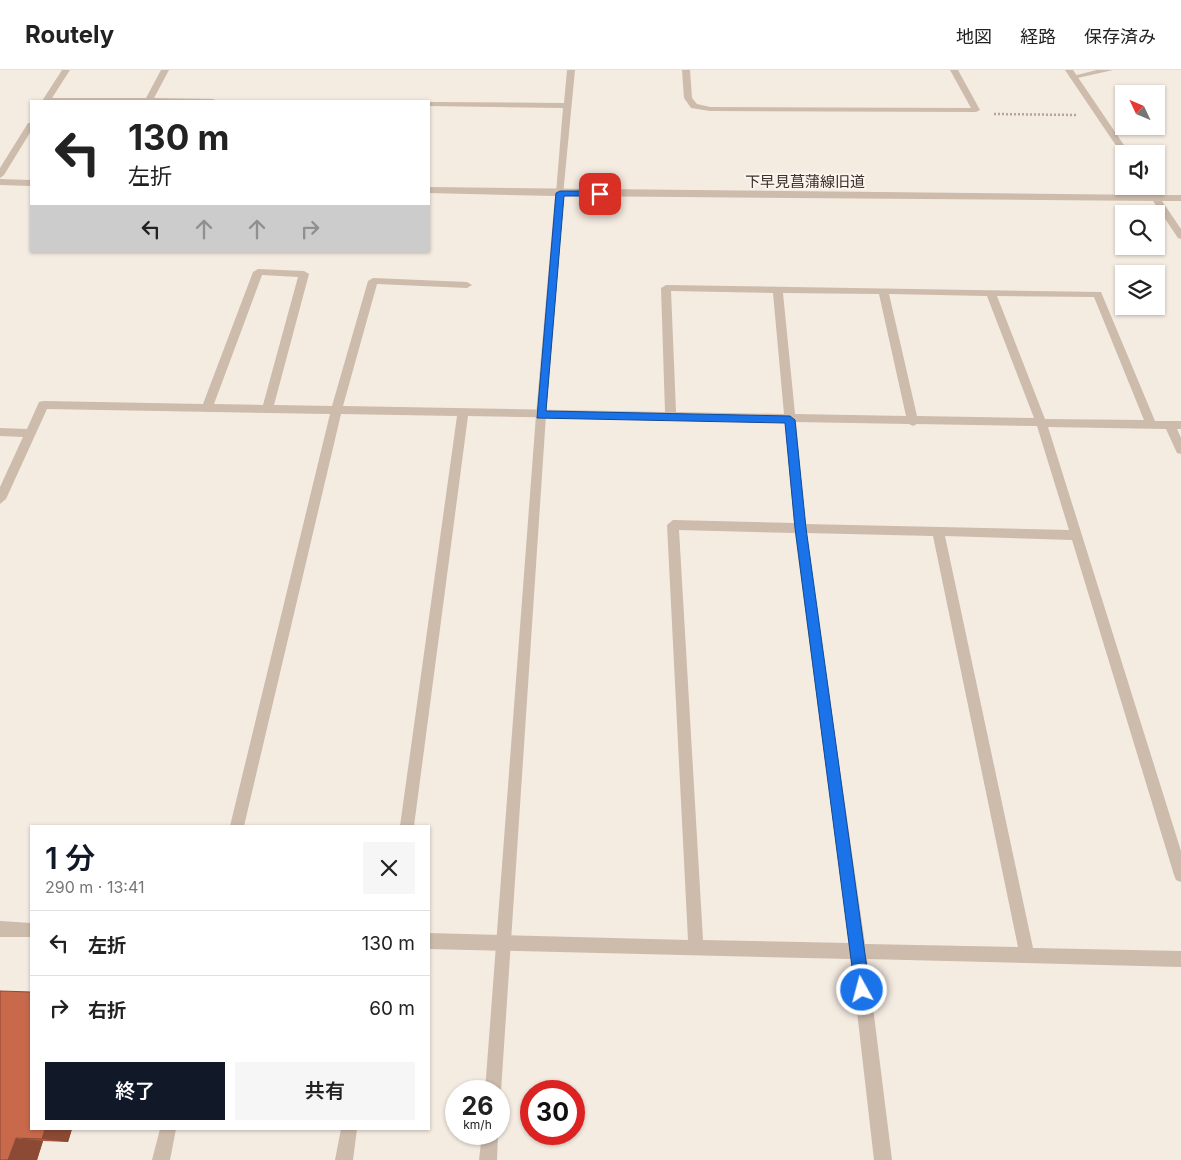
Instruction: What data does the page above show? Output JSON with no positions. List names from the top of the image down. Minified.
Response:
{"streets":{"street":["下早見菖蒲線旧道"]},"north":"top left","page":{"header":"Routely","nav":["地図","経路","保存済み"],"turn":["130 m","左折"],"heading":["1 分","290 m · 13:41"],"list":[{"name":"左折","value":"130 m"},{"name":"右折","value":"60 m"}],"buttons":["終了","共有"],"speed":"26 km/h","limit":"30"}}
